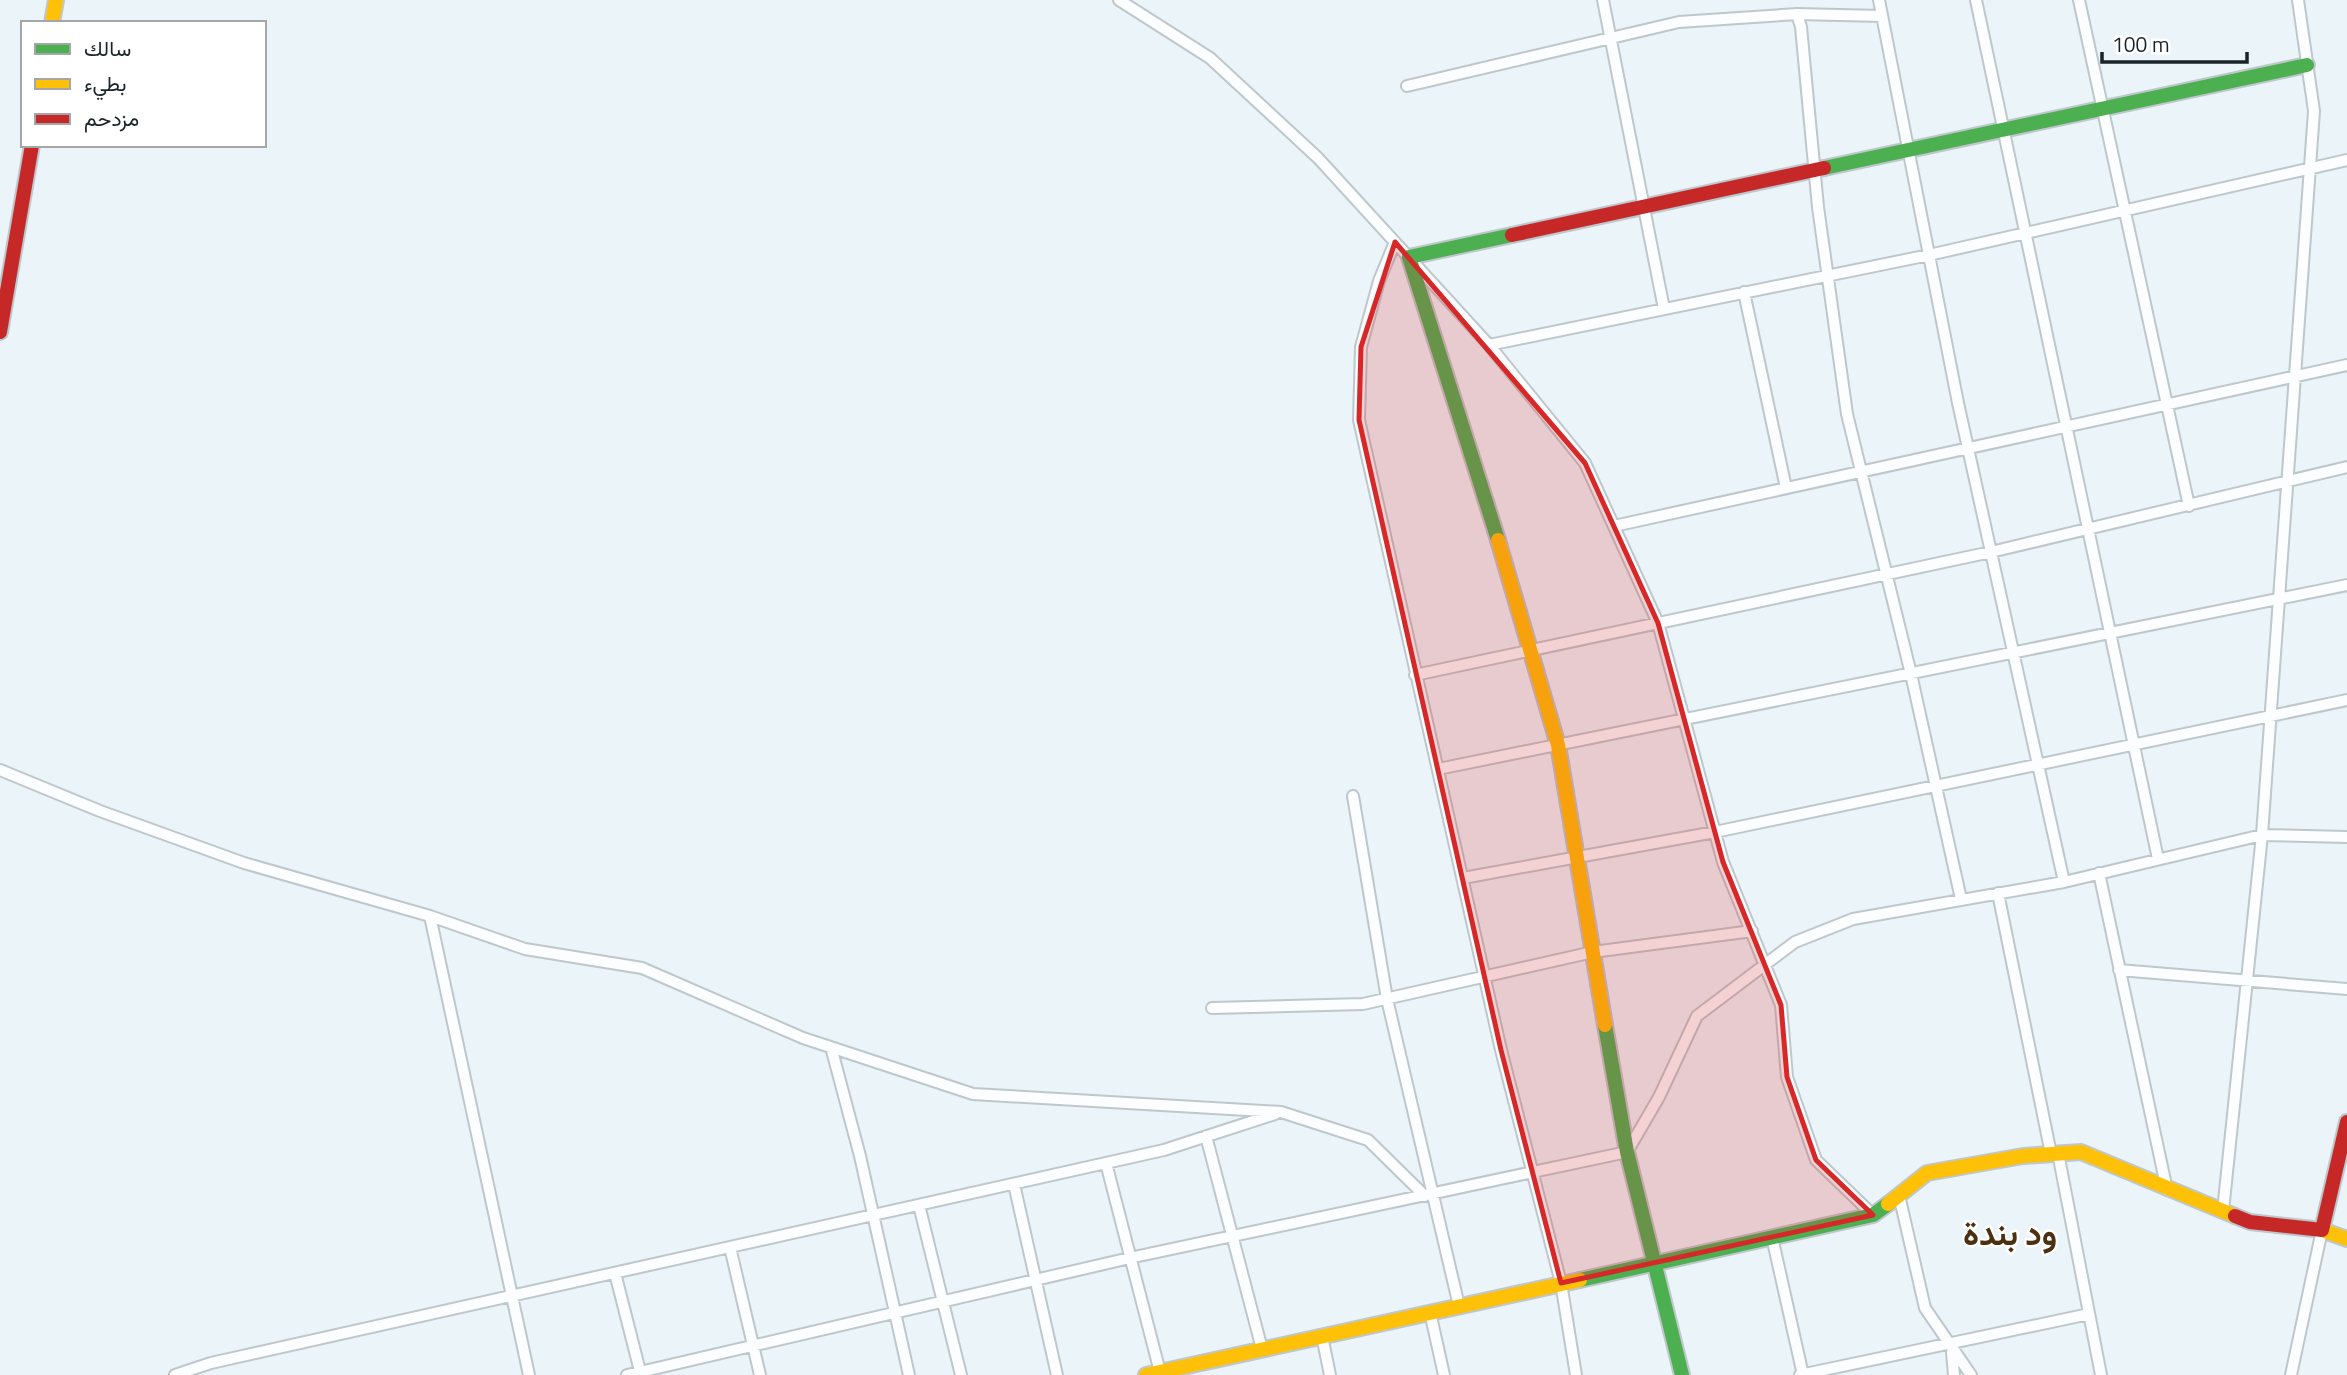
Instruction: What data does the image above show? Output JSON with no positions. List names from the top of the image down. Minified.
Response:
{"districts":["ود بندة"],"legend":["سالك","بطيء","مزدحم"],"scale_bar":"100 m"}
